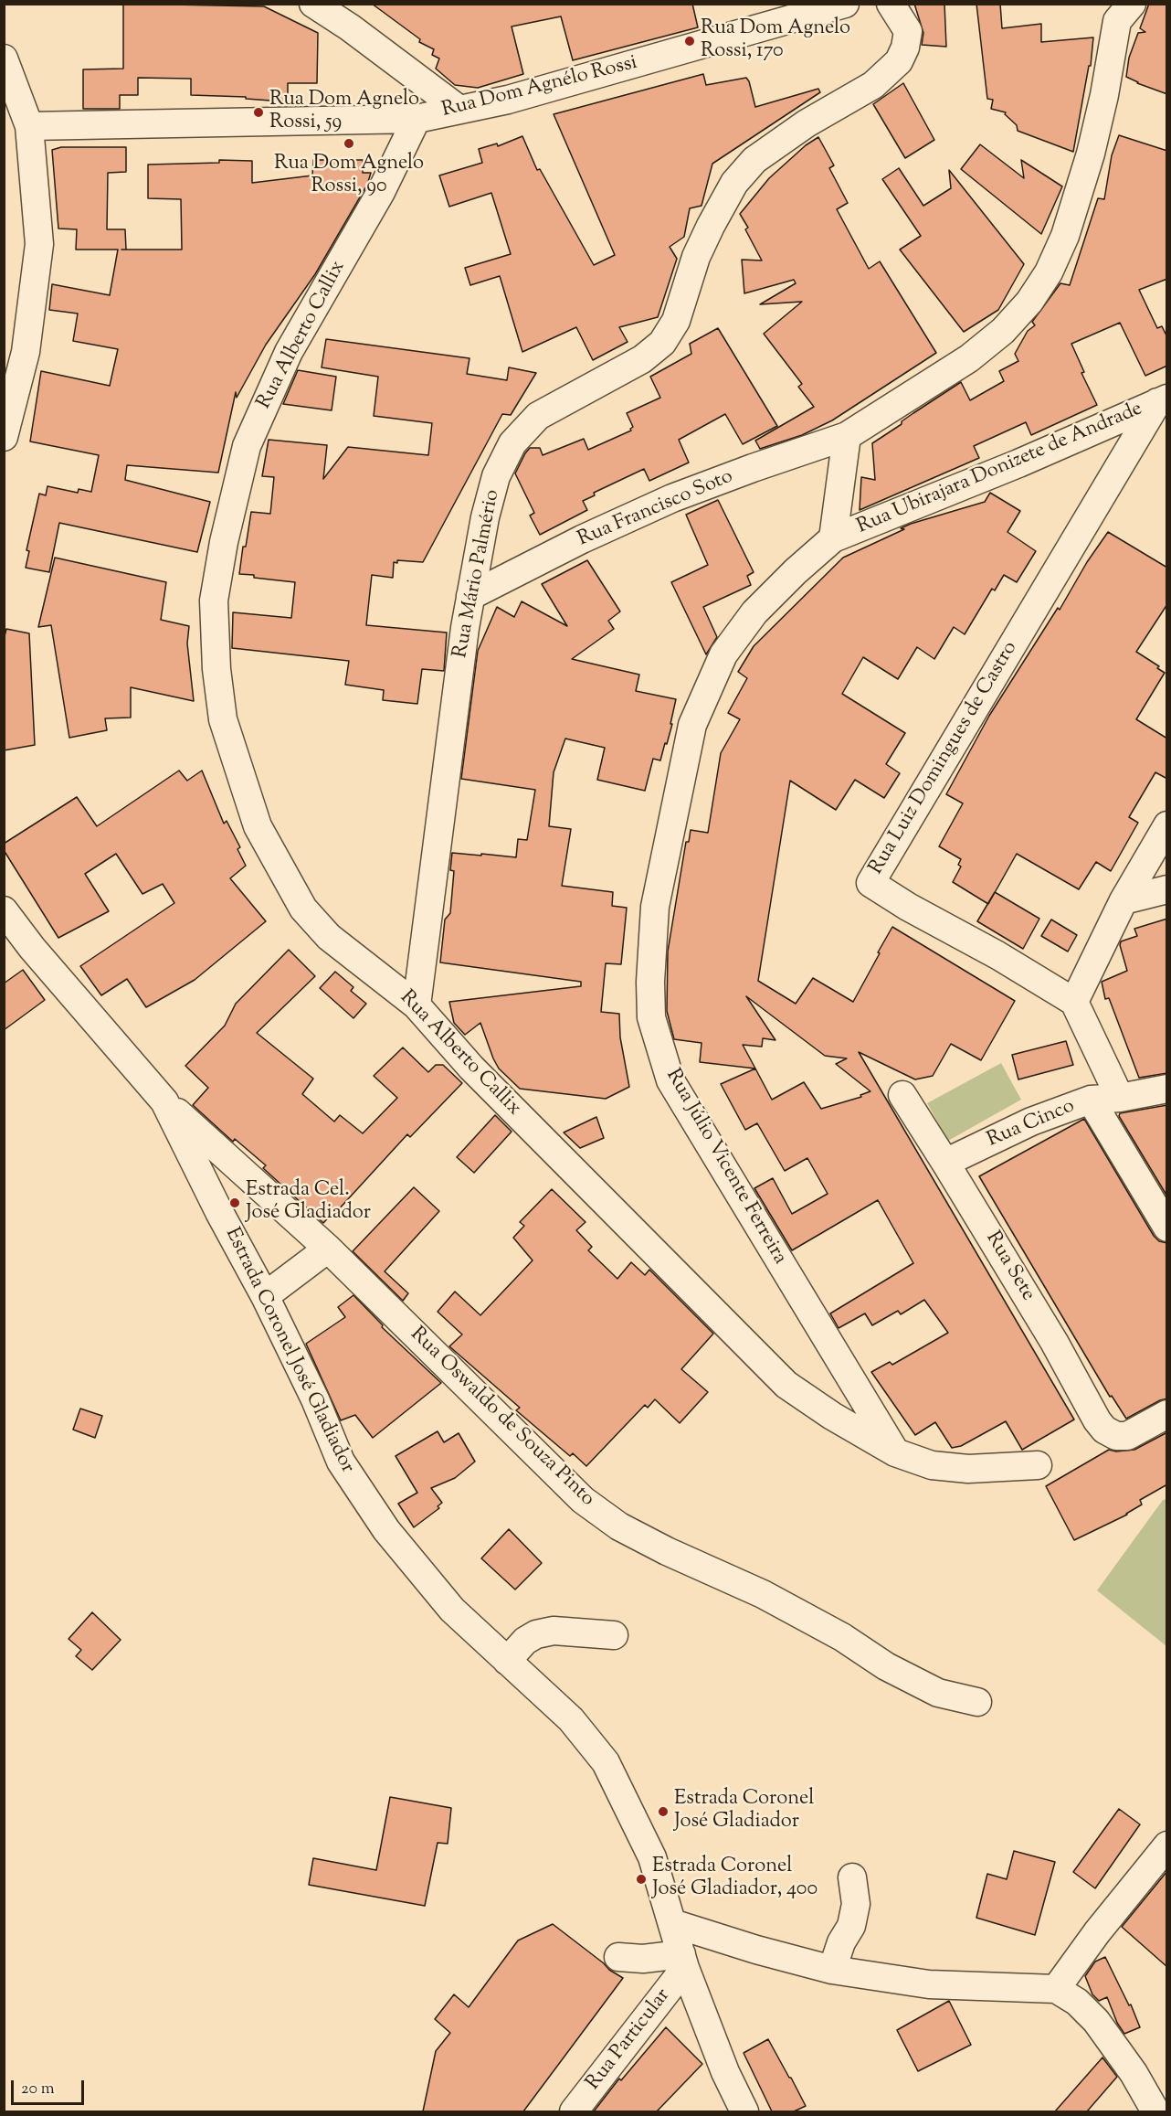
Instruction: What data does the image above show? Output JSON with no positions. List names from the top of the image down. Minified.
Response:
{"streets":{"street":["Rua Dom Agnélo Rossi","Rua Alberto Callix","Rua Ubirajara Donizete de Andrade","Rua Francisco Soto","Rua Mário Palmério","Rua Luiz Domingues de Castro","Rua Cinco","Rua Júlio Vicente Ferreira","Rua Sete","Estrada Coronel José Gladiador","Rua Oswaldo de Souza Pinto","Rua Particular"]},"crossings":[["Rua Dom Agnélo Rossi","Rua Alberto Callix"],["Rua Alberto Callix","Rua Mário Palmério"],["Rua Alberto Callix","Rua Júlio Vicente Ferreira"],["Rua Ubirajara Donizete de Andrade","Rua Luiz Domingues de Castro"],["Rua Ubirajara Donizete de Andrade","Rua Júlio Vicente Ferreira"],["Rua Francisco Soto","Rua Mário Palmério"],["Rua Cinco","Rua Sete"],["Estrada Coronel José Gladiador","Rua Oswaldo de Souza Pinto"],["Estrada Coronel José Gladiador","Rua Particular"]],"places":["Rua Dom Agnelo Rossi, 170","Rua Dom Agnelo Rossi, 59","Rua Dom Agnelo Rossi, 90","Estrada Cel. José Gladiador","Estrada Coronel José Gladiador","Estrada Coronel José Gladiador, 400"],"scale_bar":"20 m"}
